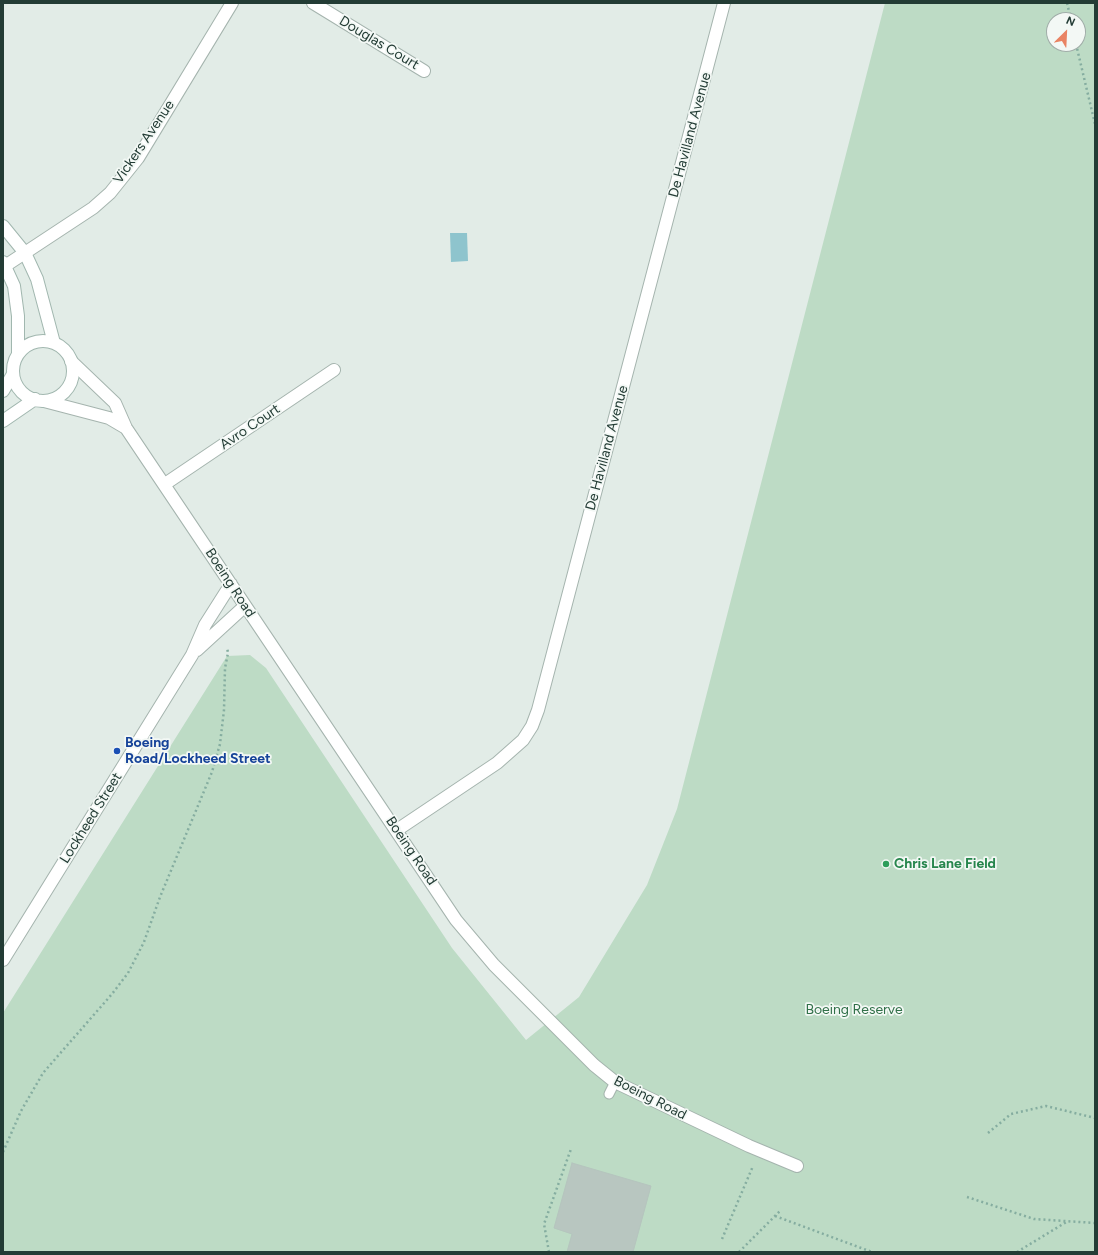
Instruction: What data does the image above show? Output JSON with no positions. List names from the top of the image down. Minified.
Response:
{"streets":{"street":["Douglas Court","De Havilland Avenue","Vickers Avenue","Avro Court","Boeing Road","Lockheed Street"]},"crossings":[["De Havilland Avenue","Boeing Road"],["Avro Court","Boeing Road"],["Boeing Road","Lockheed Street"]],"parks":["Boeing Reserve"],"places":["Boeing Road/Lockheed Street","Chris Lane Field"],"north":"top right"}
